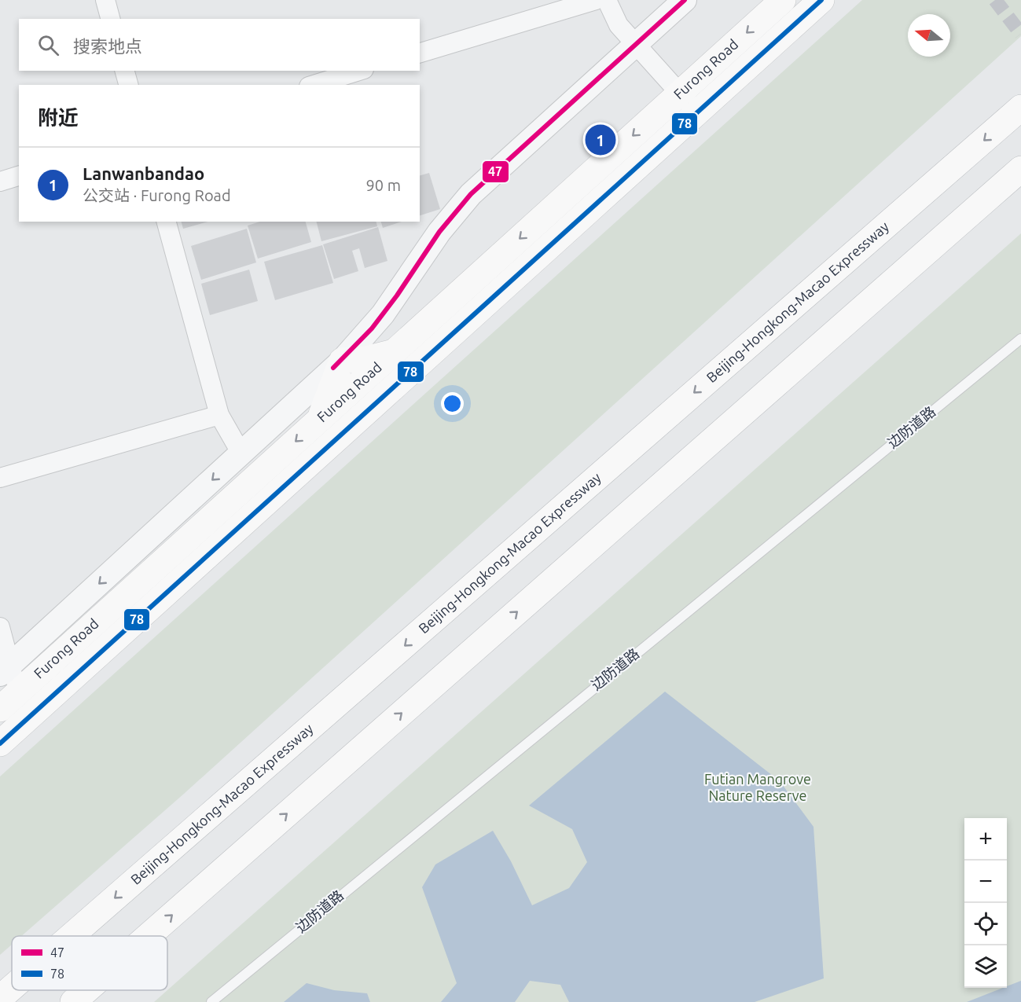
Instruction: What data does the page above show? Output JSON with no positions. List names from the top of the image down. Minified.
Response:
{"streets":{"main road":["Furong Road","Beijing-Hongkong-Macao Expressway"],"lane":["边防道路"]},"parks":["Futian Mangrove Nature Reserve"],"lines":["transit line 47","transit line 78"],"legend":["47","78"],"north":"left","page":{"search":"搜索地点","heading":"附近","pins":"1","list":[{"mark":"1","name":"Lanwanbandao","note":"公交站 · Furong Road","value":"90 m"}],"map_buttons":["+","−"]}}
